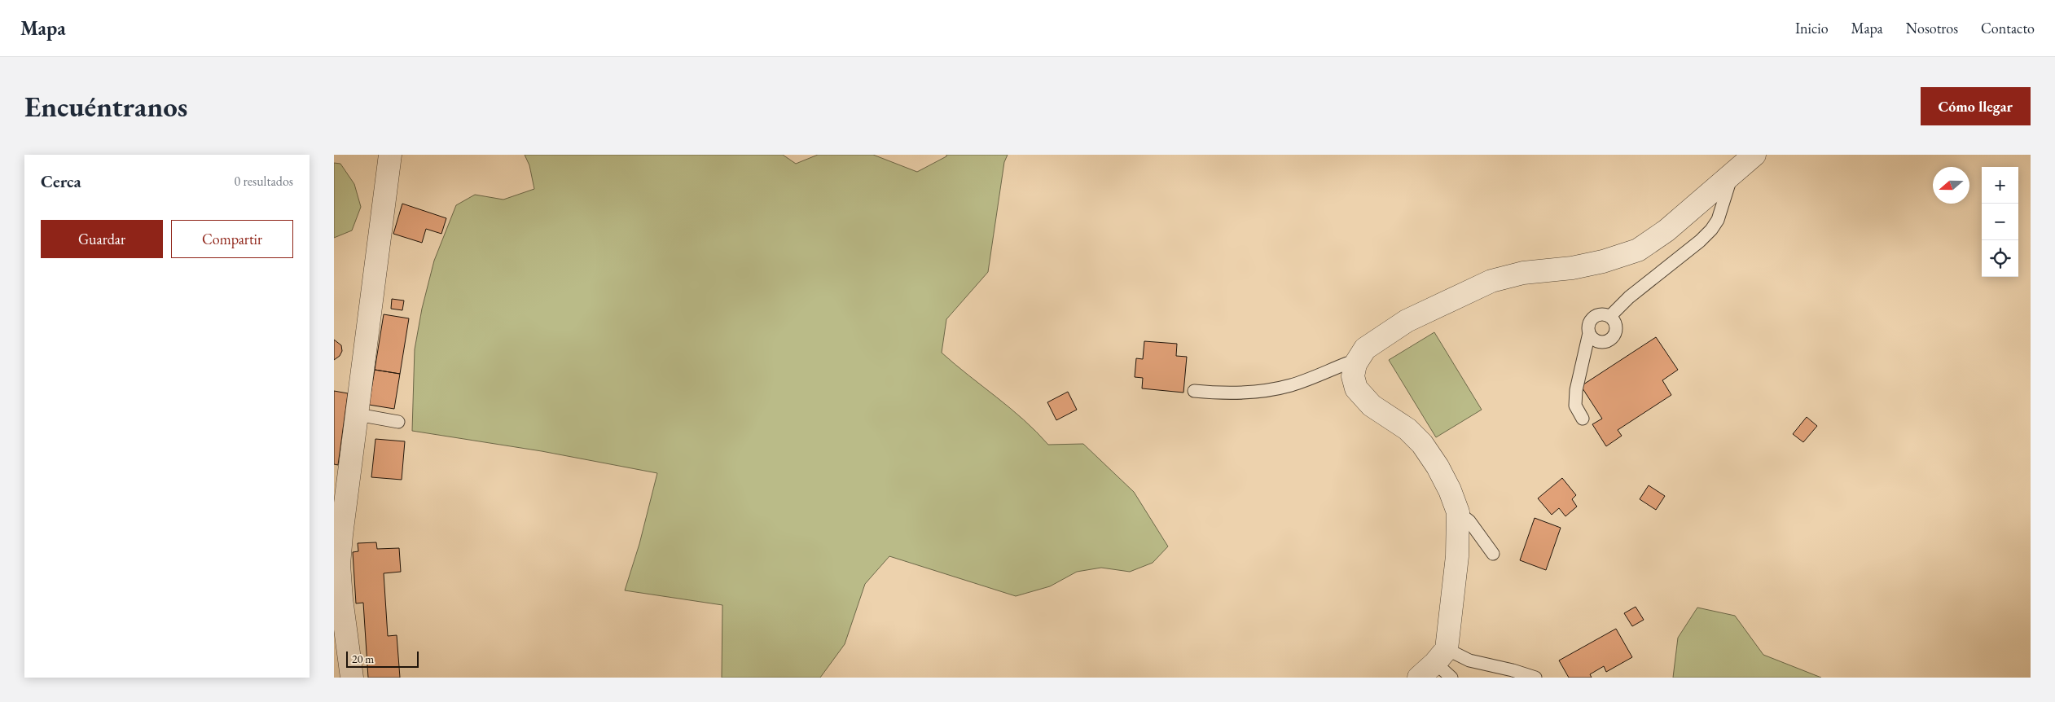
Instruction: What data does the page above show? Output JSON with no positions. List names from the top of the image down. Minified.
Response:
{"scale_bar":"20 m","north":"left","page":{"header":"Mapa","nav":["Inicio","Mapa","Nosotros","Contacto"],"buttons":["Cómo llegar",["Guardar","Compartir"]],"title":"Encuéntranos","heading":["Cerca","0 resultados"],"map_buttons":["+","−"],"scale":"20 m"}}
